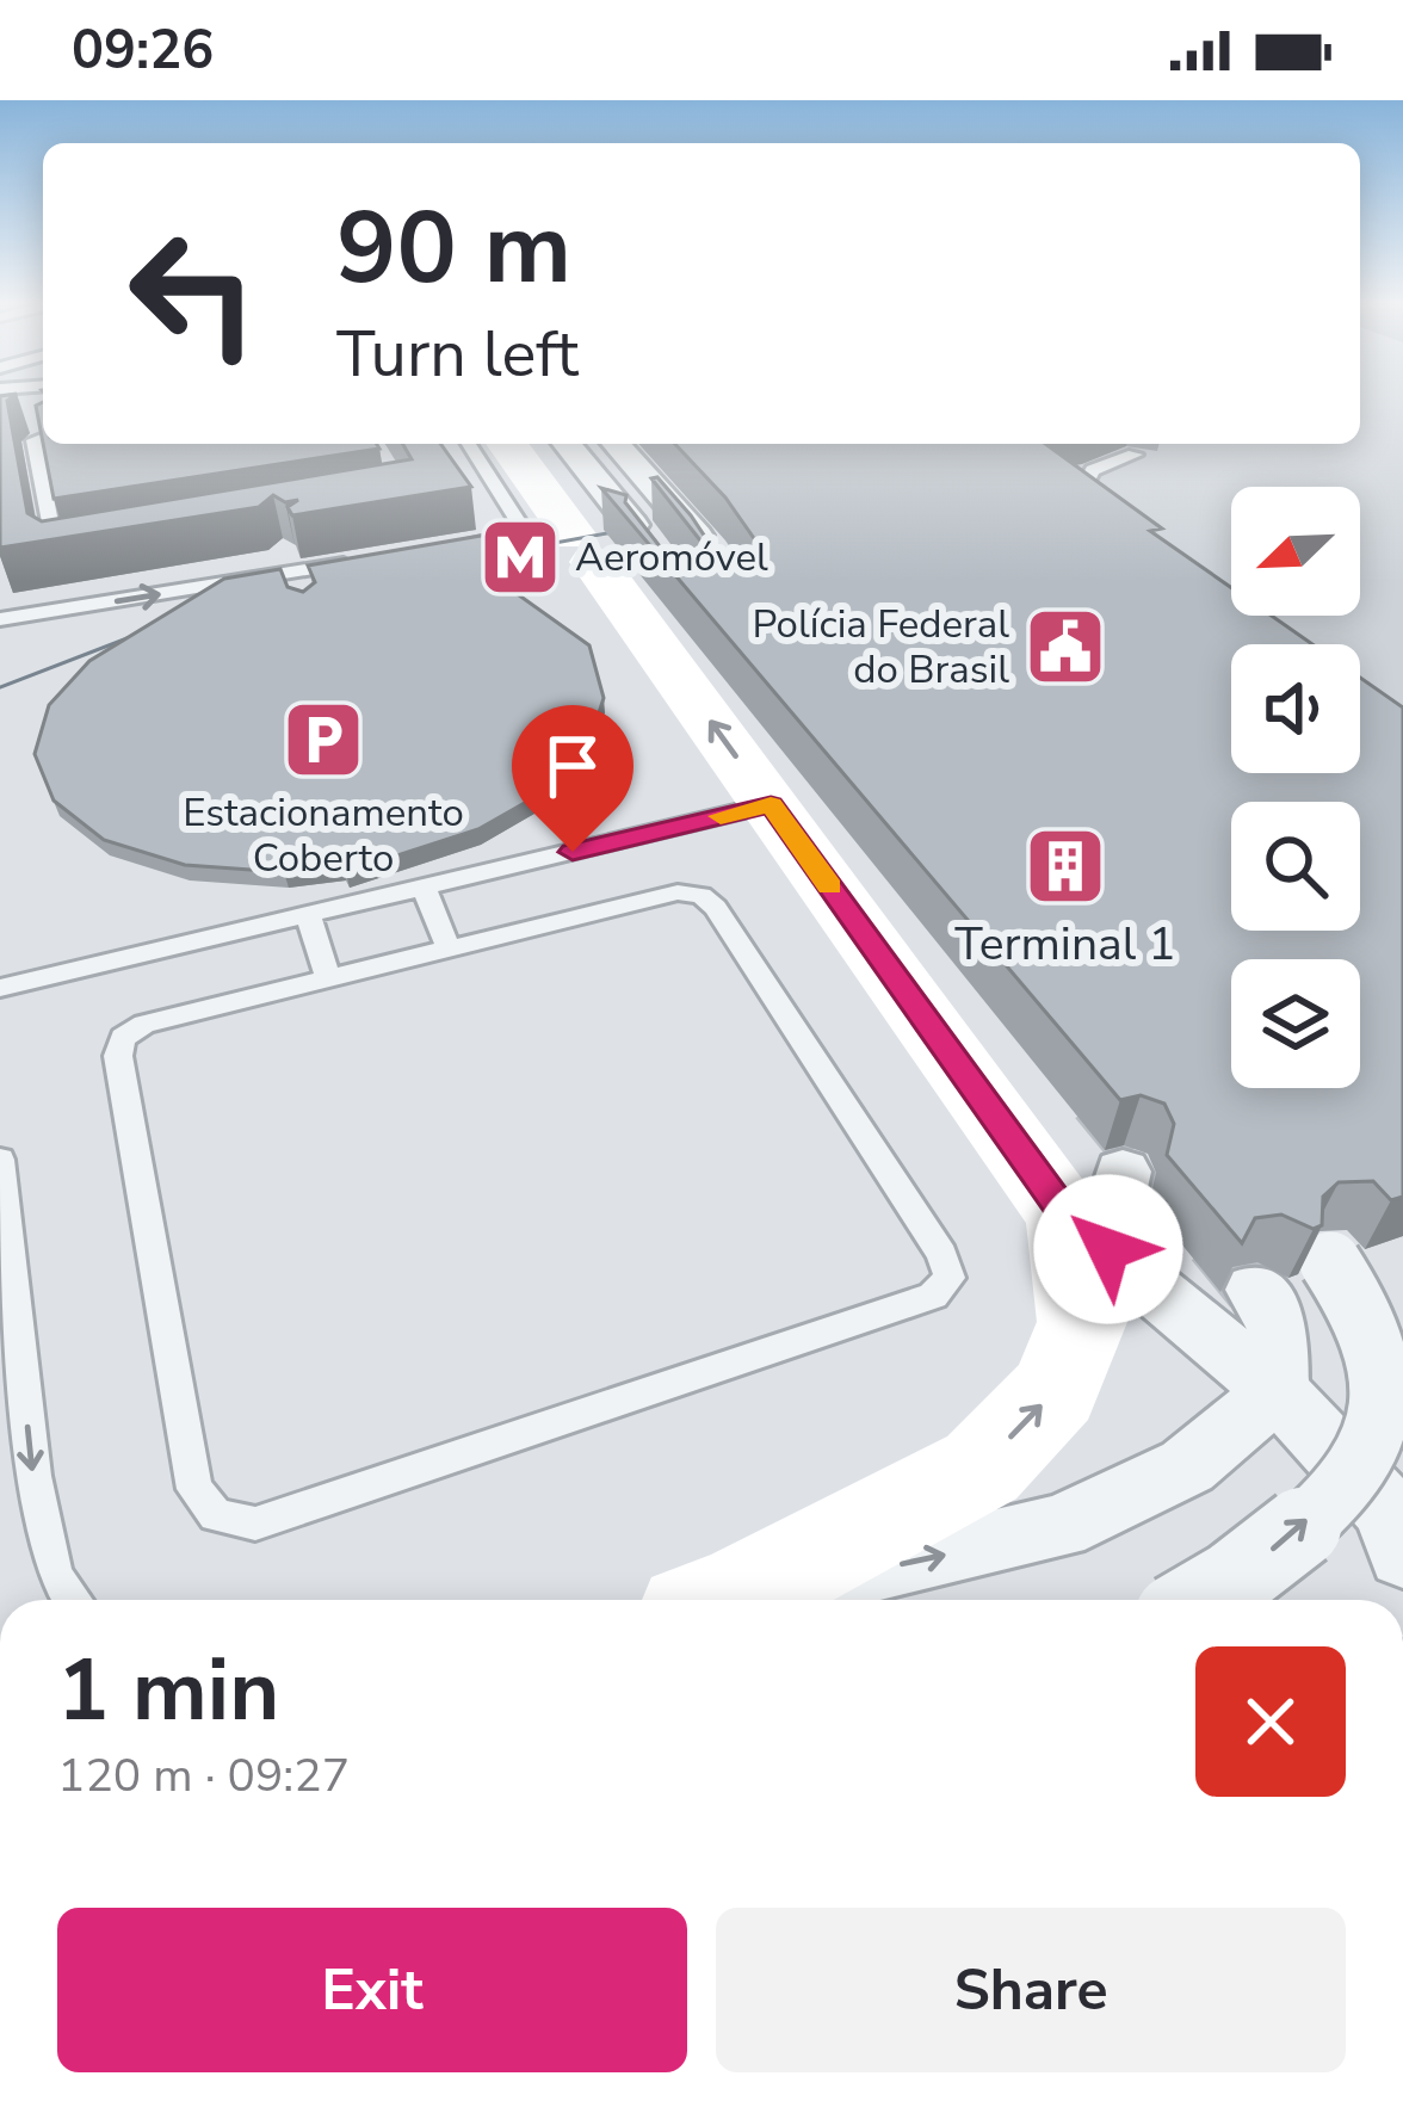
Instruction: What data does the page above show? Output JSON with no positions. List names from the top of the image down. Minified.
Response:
{"places":{"metro station":["Aeromóvel"],"public building":["Polícia Federal do Brasil"],"parking":["Estacionamento Coberto"],"building":["Terminal 1"]},"north":"bottom left","page":{"status":"09:26","turn":["90 m","Turn left"],"heading":["1 min","120 m · 09:27"],"buttons":["Exit","Share"]}}
